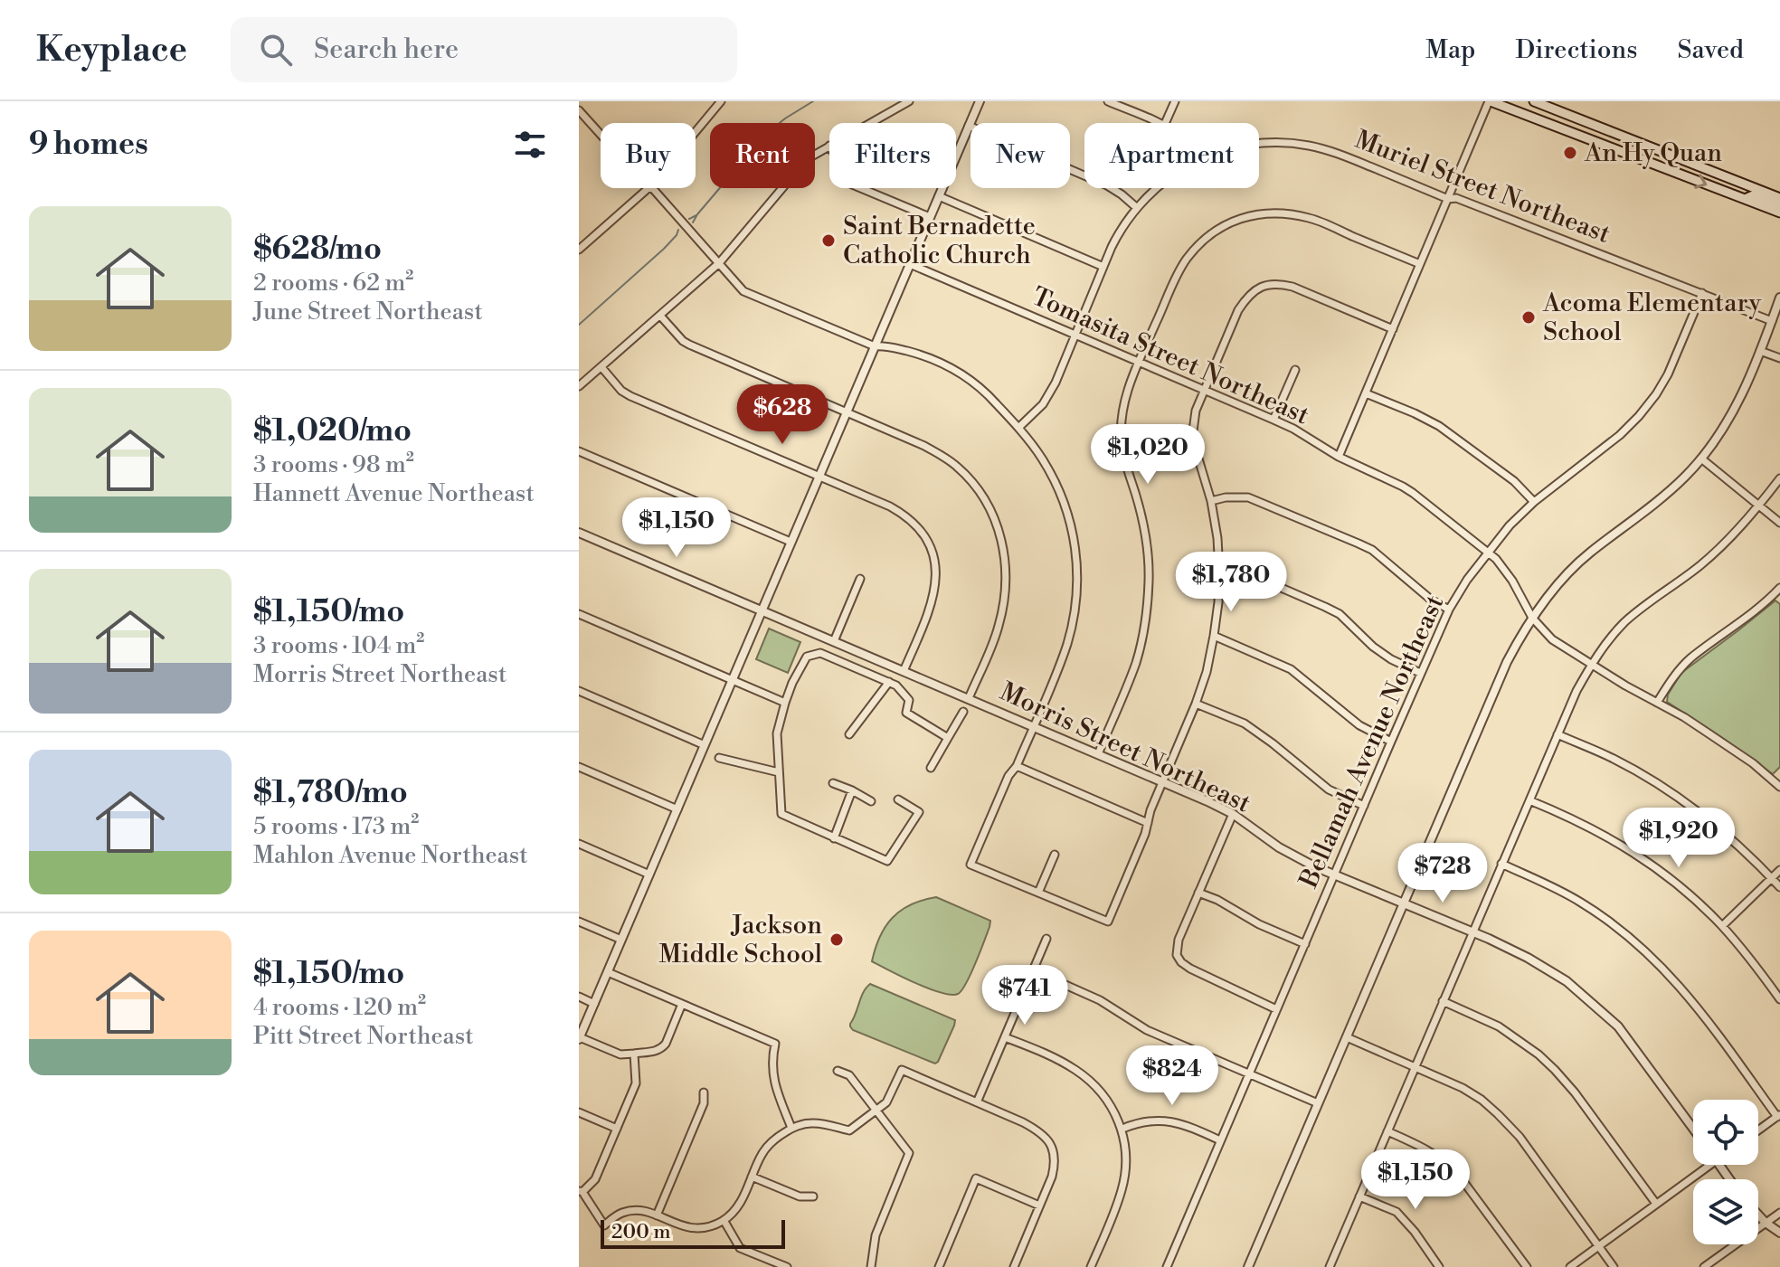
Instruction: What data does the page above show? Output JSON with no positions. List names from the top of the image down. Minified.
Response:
{"streets":{"street":["Muriel Street Northeast","Tomasita Street Northeast","Bellamah Avenue Northeast","Morris Street Northeast"]},"crossings":[["Muriel Street Northeast","Tomasita Street Northeast"],["Muriel Street Northeast","Bellamah Avenue Northeast"],["Tomasita Street Northeast","Bellamah Avenue Northeast"],["Bellamah Avenue Northeast","Morris Street Northeast"]],"places":["An Hy Quan","Saint Bernadette Catholic Church","Acoma Elementary School","Jackson Middle School"],"scale_bar":"200 m","page":{"header":"Keyplace","search":"Search here","nav":["Map","Directions","Saved"],"heading":"9 homes","chip":["Buy","Rent","Filters","New","Apartment"],"list":[{"name":"$628/mo","note":"2 rooms · 62 m² · June Street Northeast"},{"name":"$1,020/mo","note":"3 rooms · 98 m² · Hannett Avenue Northeast"},{"name":"$1,150/mo","note":"3 rooms · 104 m² · Morris Street Northeast"},{"name":"$1,780/mo","note":"5 rooms · 173 m² · Mahlon Avenue Northeast"},{"name":"$1,150/mo","note":"4 rooms · 120 m² · Pitt Street Northeast"}],"price":["$628","$1,020","$1,150","$1,780","$1,920","$728","$741","$824","$1,150"],"scale":"200 m"}}
